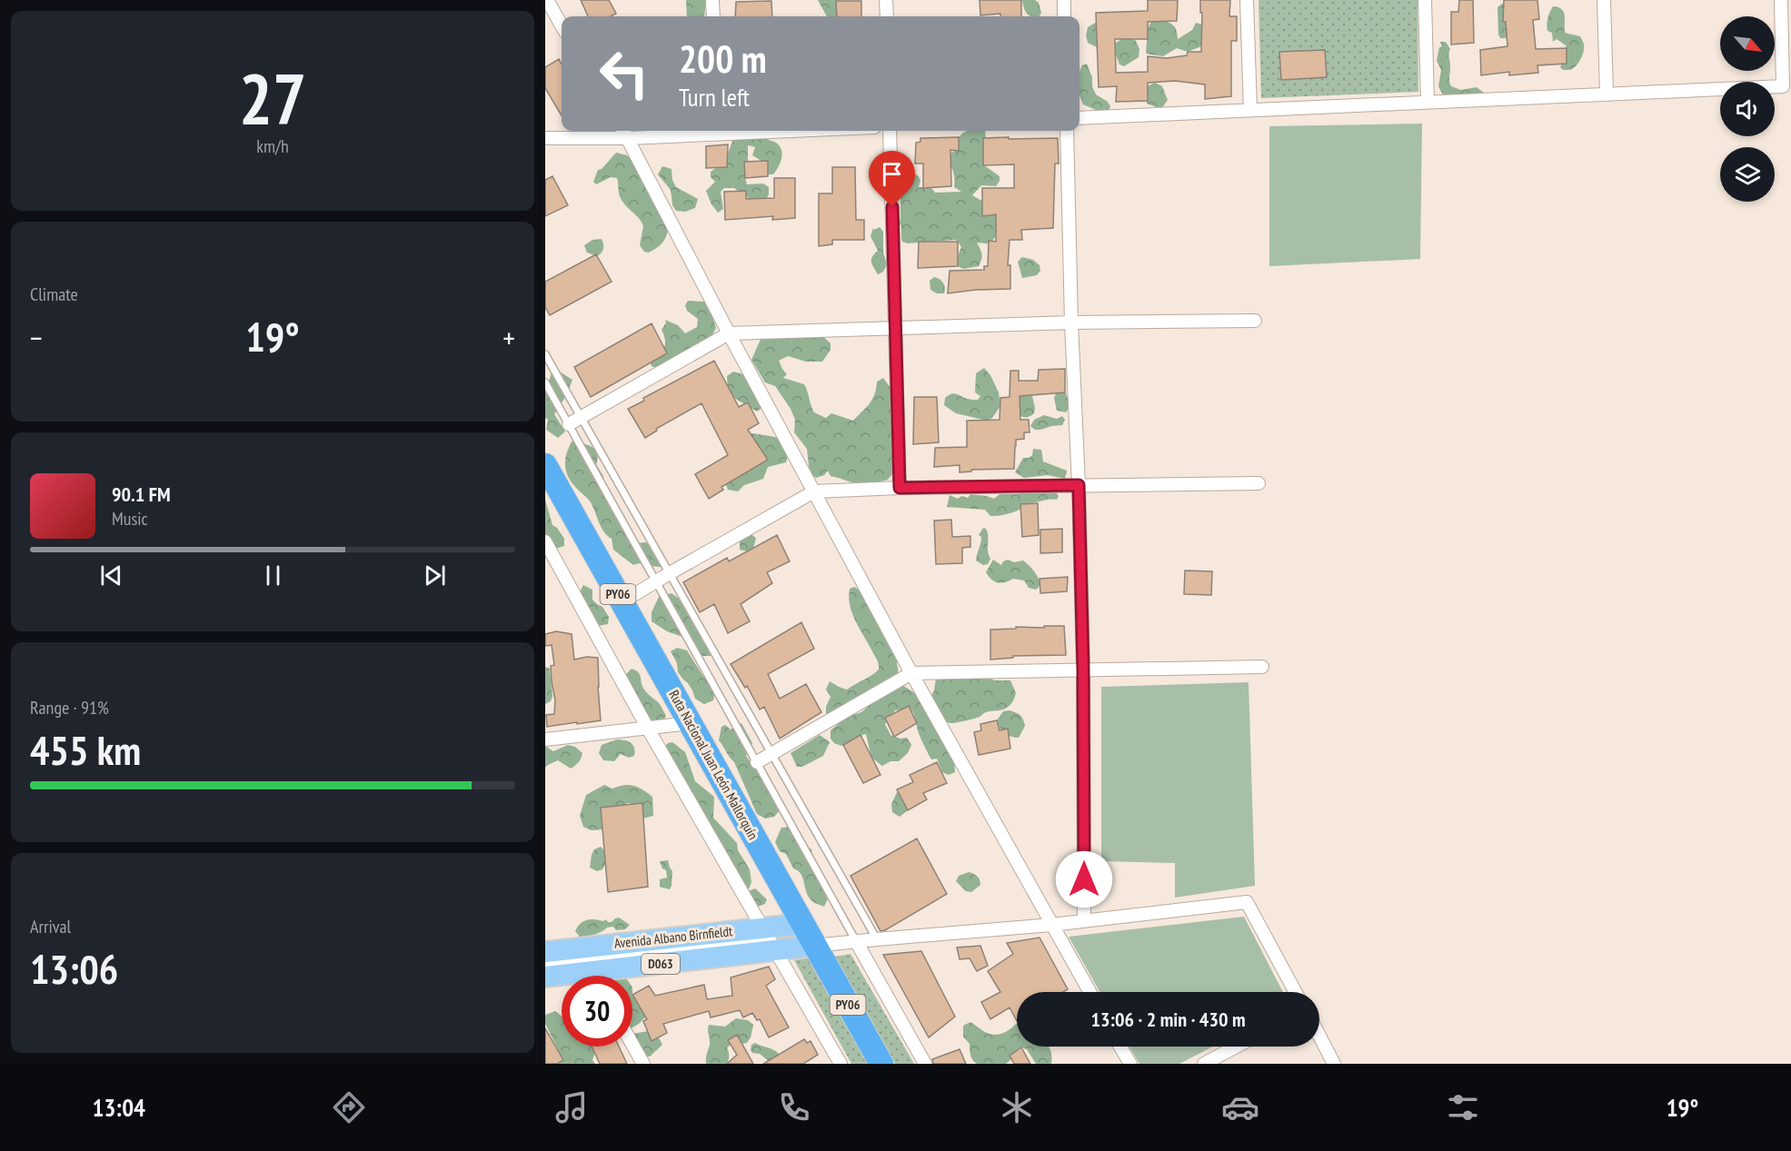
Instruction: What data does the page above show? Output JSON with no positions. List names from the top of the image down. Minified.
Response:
{"streets":{"highway":["PY06","Ruta Nacional Juan León Mallorquín"],"main road":["Avenida Albano Birnfieldt","D063"]},"crossings":[["Ruta Nacional Juan León Mallorquín","Avenida Albano Birnfieldt"]],"north":"bottom right","page":{"tile":[["27","km/h"],"Climate",["Range · 91%","455 km"],["Arrival","13:06"]],"turn":["200 m","Turn left"],"heat":["−","19°","+"],"song":["90.1 FM","Music"],"limit":"30","trip":"13:06 · 2 min · 430 m","tabs":["13:04","19°"]}}
